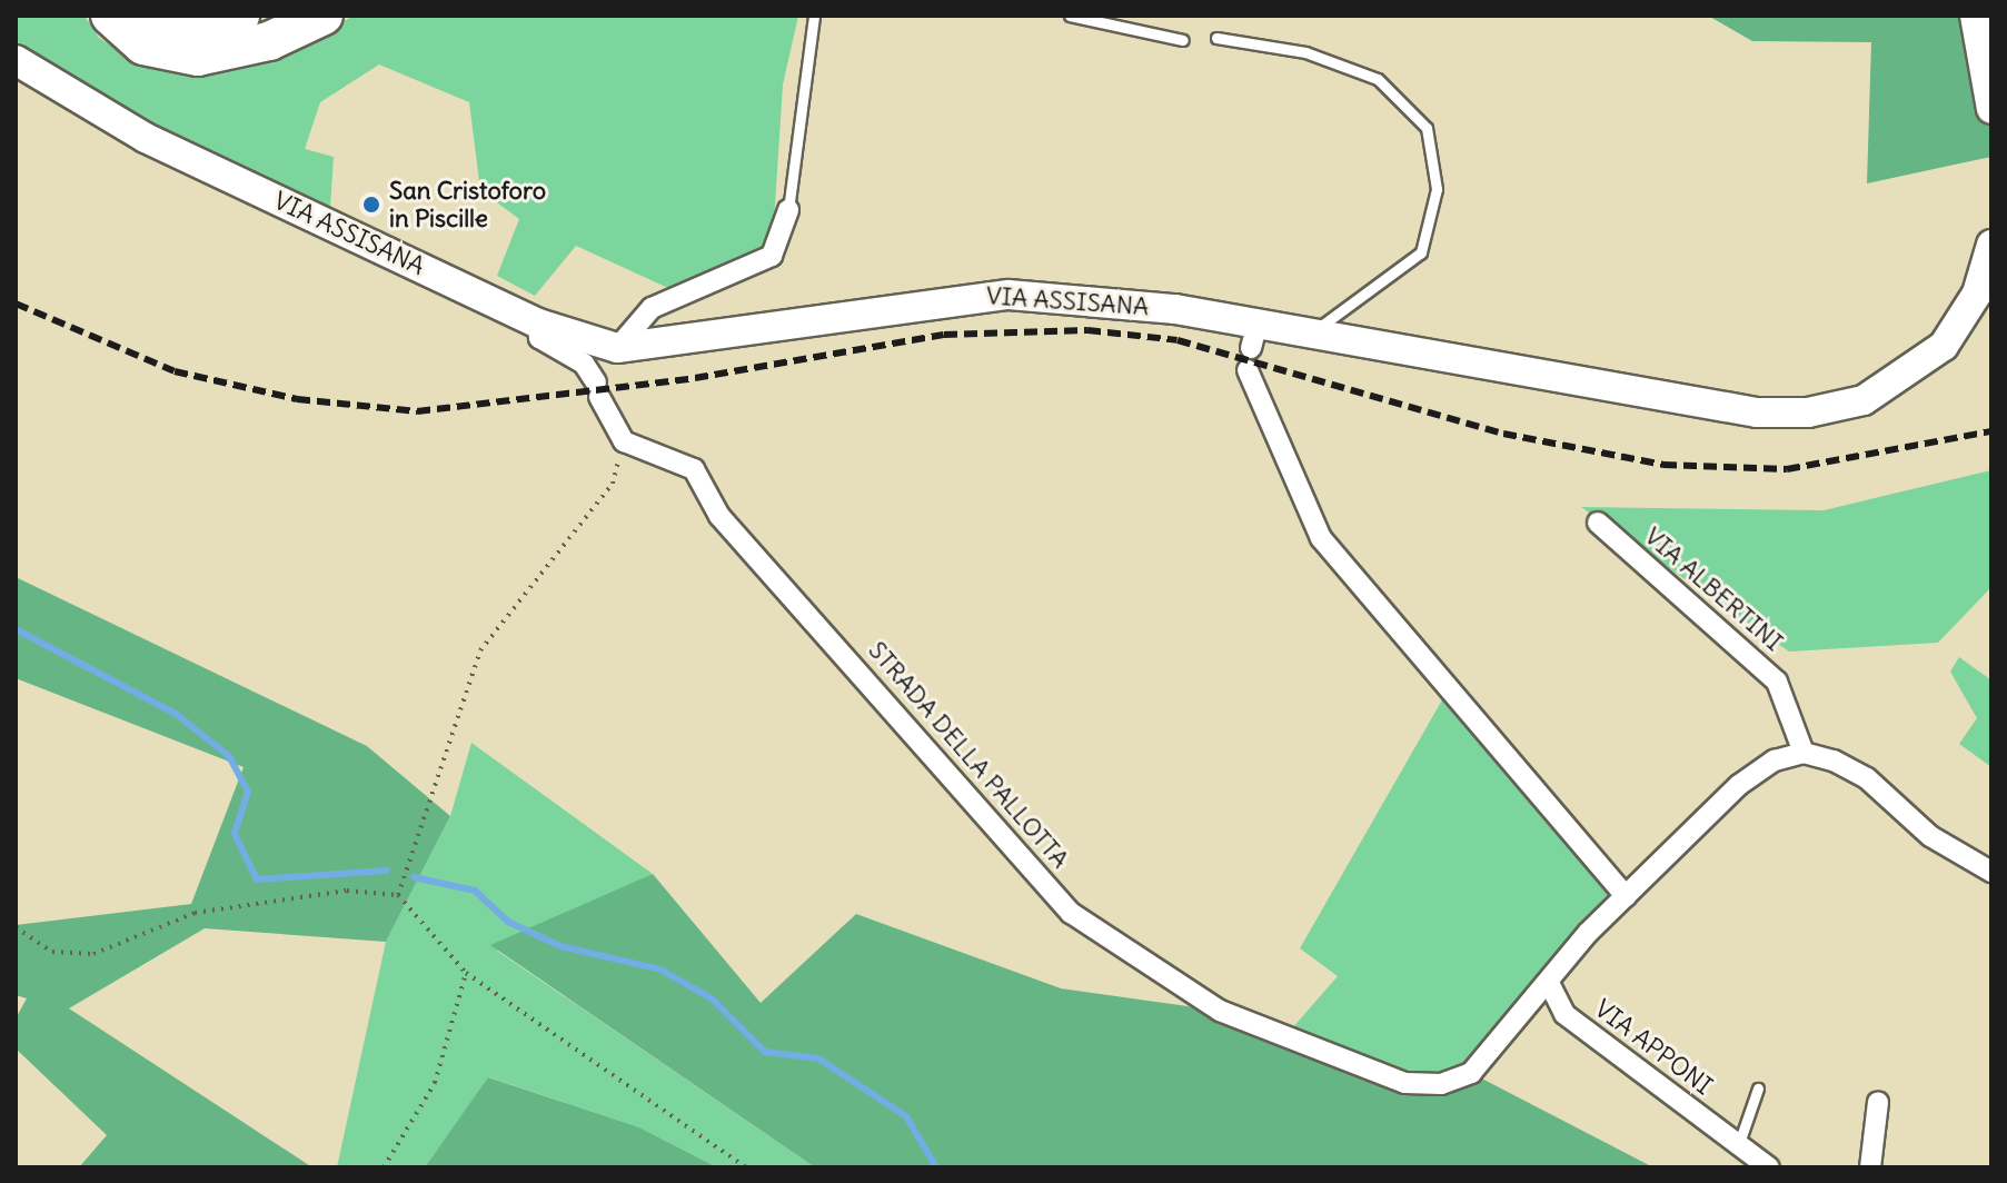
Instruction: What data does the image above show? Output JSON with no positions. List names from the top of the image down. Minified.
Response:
{"streets":{"main road":["VIA ASSISANA"],"street":["VIA ALBERTINI","STRADA DELLA PALLOTTA","VIA APPONI"]},"crossings":[["VIA ALBERTINI","STRADA DELLA PALLOTTA"],["STRADA DELLA PALLOTTA","VIA APPONI"]],"places":["San Cristoforo in Piscille"]}
